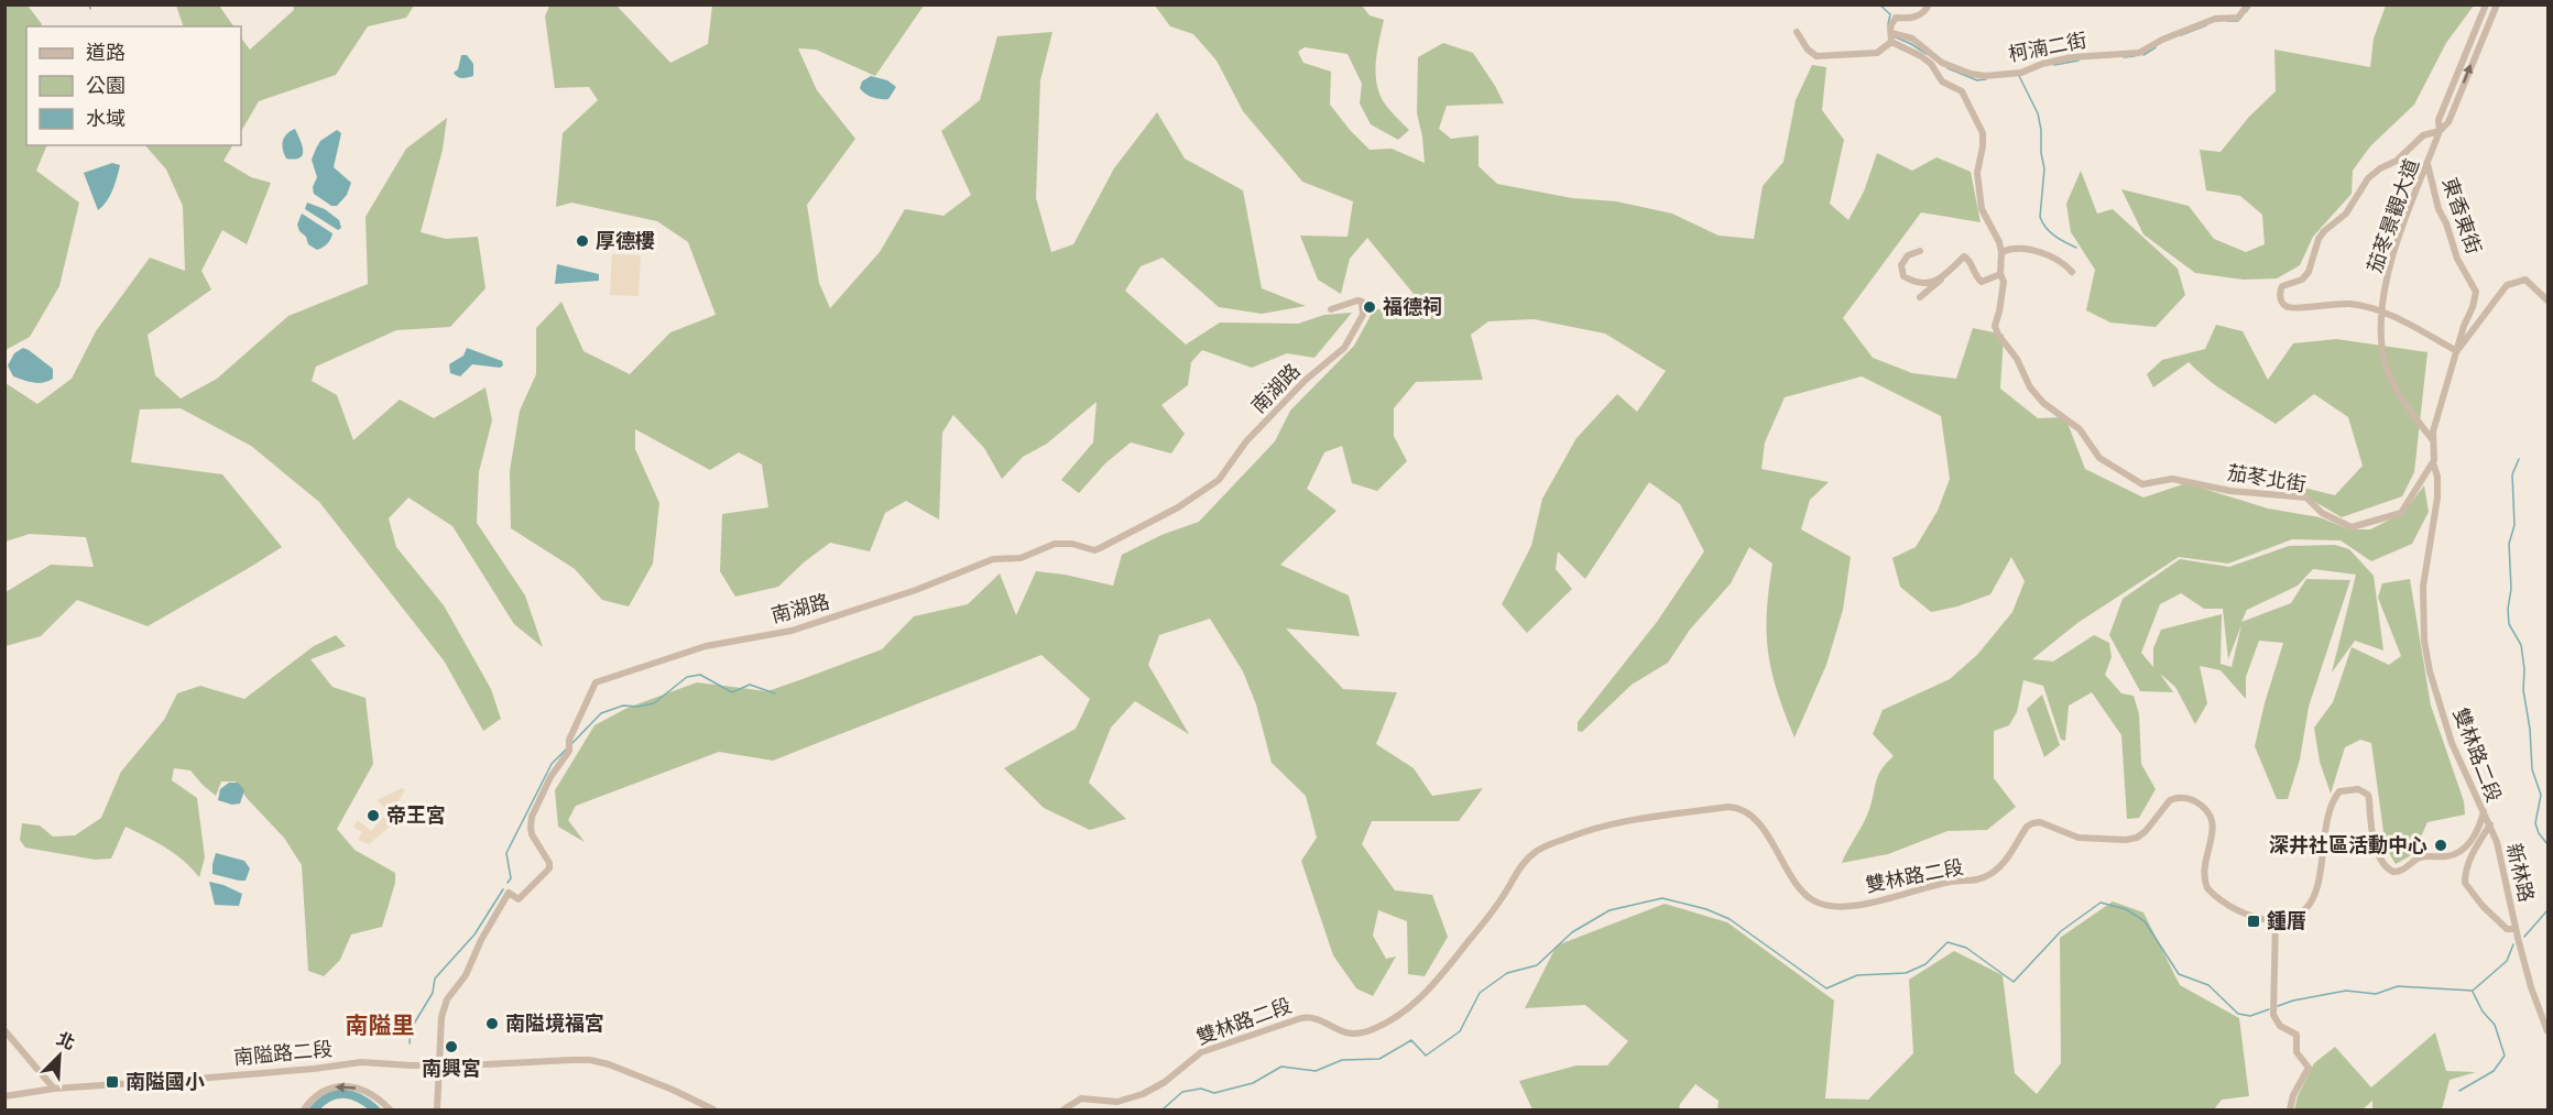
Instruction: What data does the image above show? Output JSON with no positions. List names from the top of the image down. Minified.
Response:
{"streets":{"street":["柯湳二街","茄苳景觀大道","東香東街","南湖路","茄苳北街","雙林路二段","新林路","南隘路二段"]},"crossings":[["茄苳景觀大道","東香東街"],["南湖路","南隘路二段"],["茄苳北街","雙林路二段"],["雙林路二段","新林路"]],"districts":["南隘里"],"places":{"other":["厚德樓","福德祠","帝王宮","深井社區活動中心","南隘境福宮","南興宮"],"transit":["鍾厝","南隘國小"]},"legend":["道路","公園","水域"],"north":"top right"}
